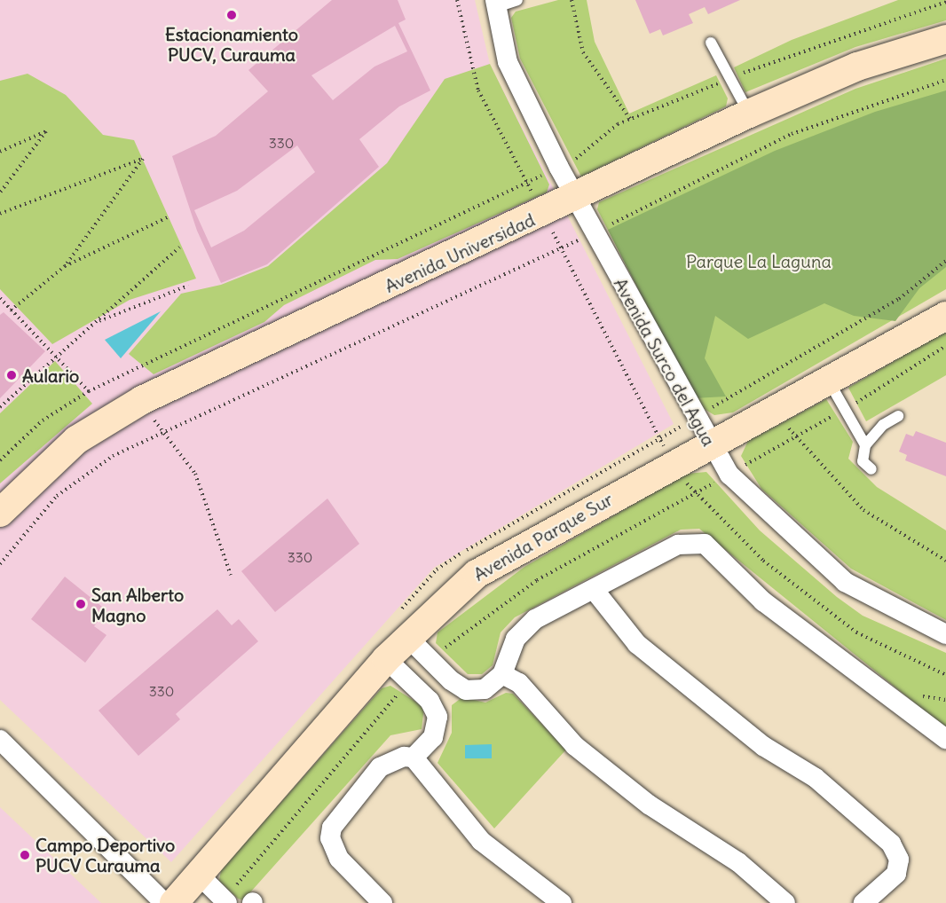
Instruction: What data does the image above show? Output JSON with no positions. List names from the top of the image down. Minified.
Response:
{"streets":{"street":["Avenida Universidad","Avenida Surco del Agua","Avenida Parque Sur"]},"crossings":[["Avenida Universidad","Avenida Surco del Agua"],["Avenida Surco del Agua","Avenida Parque Sur"]],"parks":["Parque La Laguna"],"places":["Estacionamiento PUCV, Curauma","Aulario","San Alberto Magno","Campo Deportivo PUCV Curauma"],"house_numbers":["330","330","330"]}
